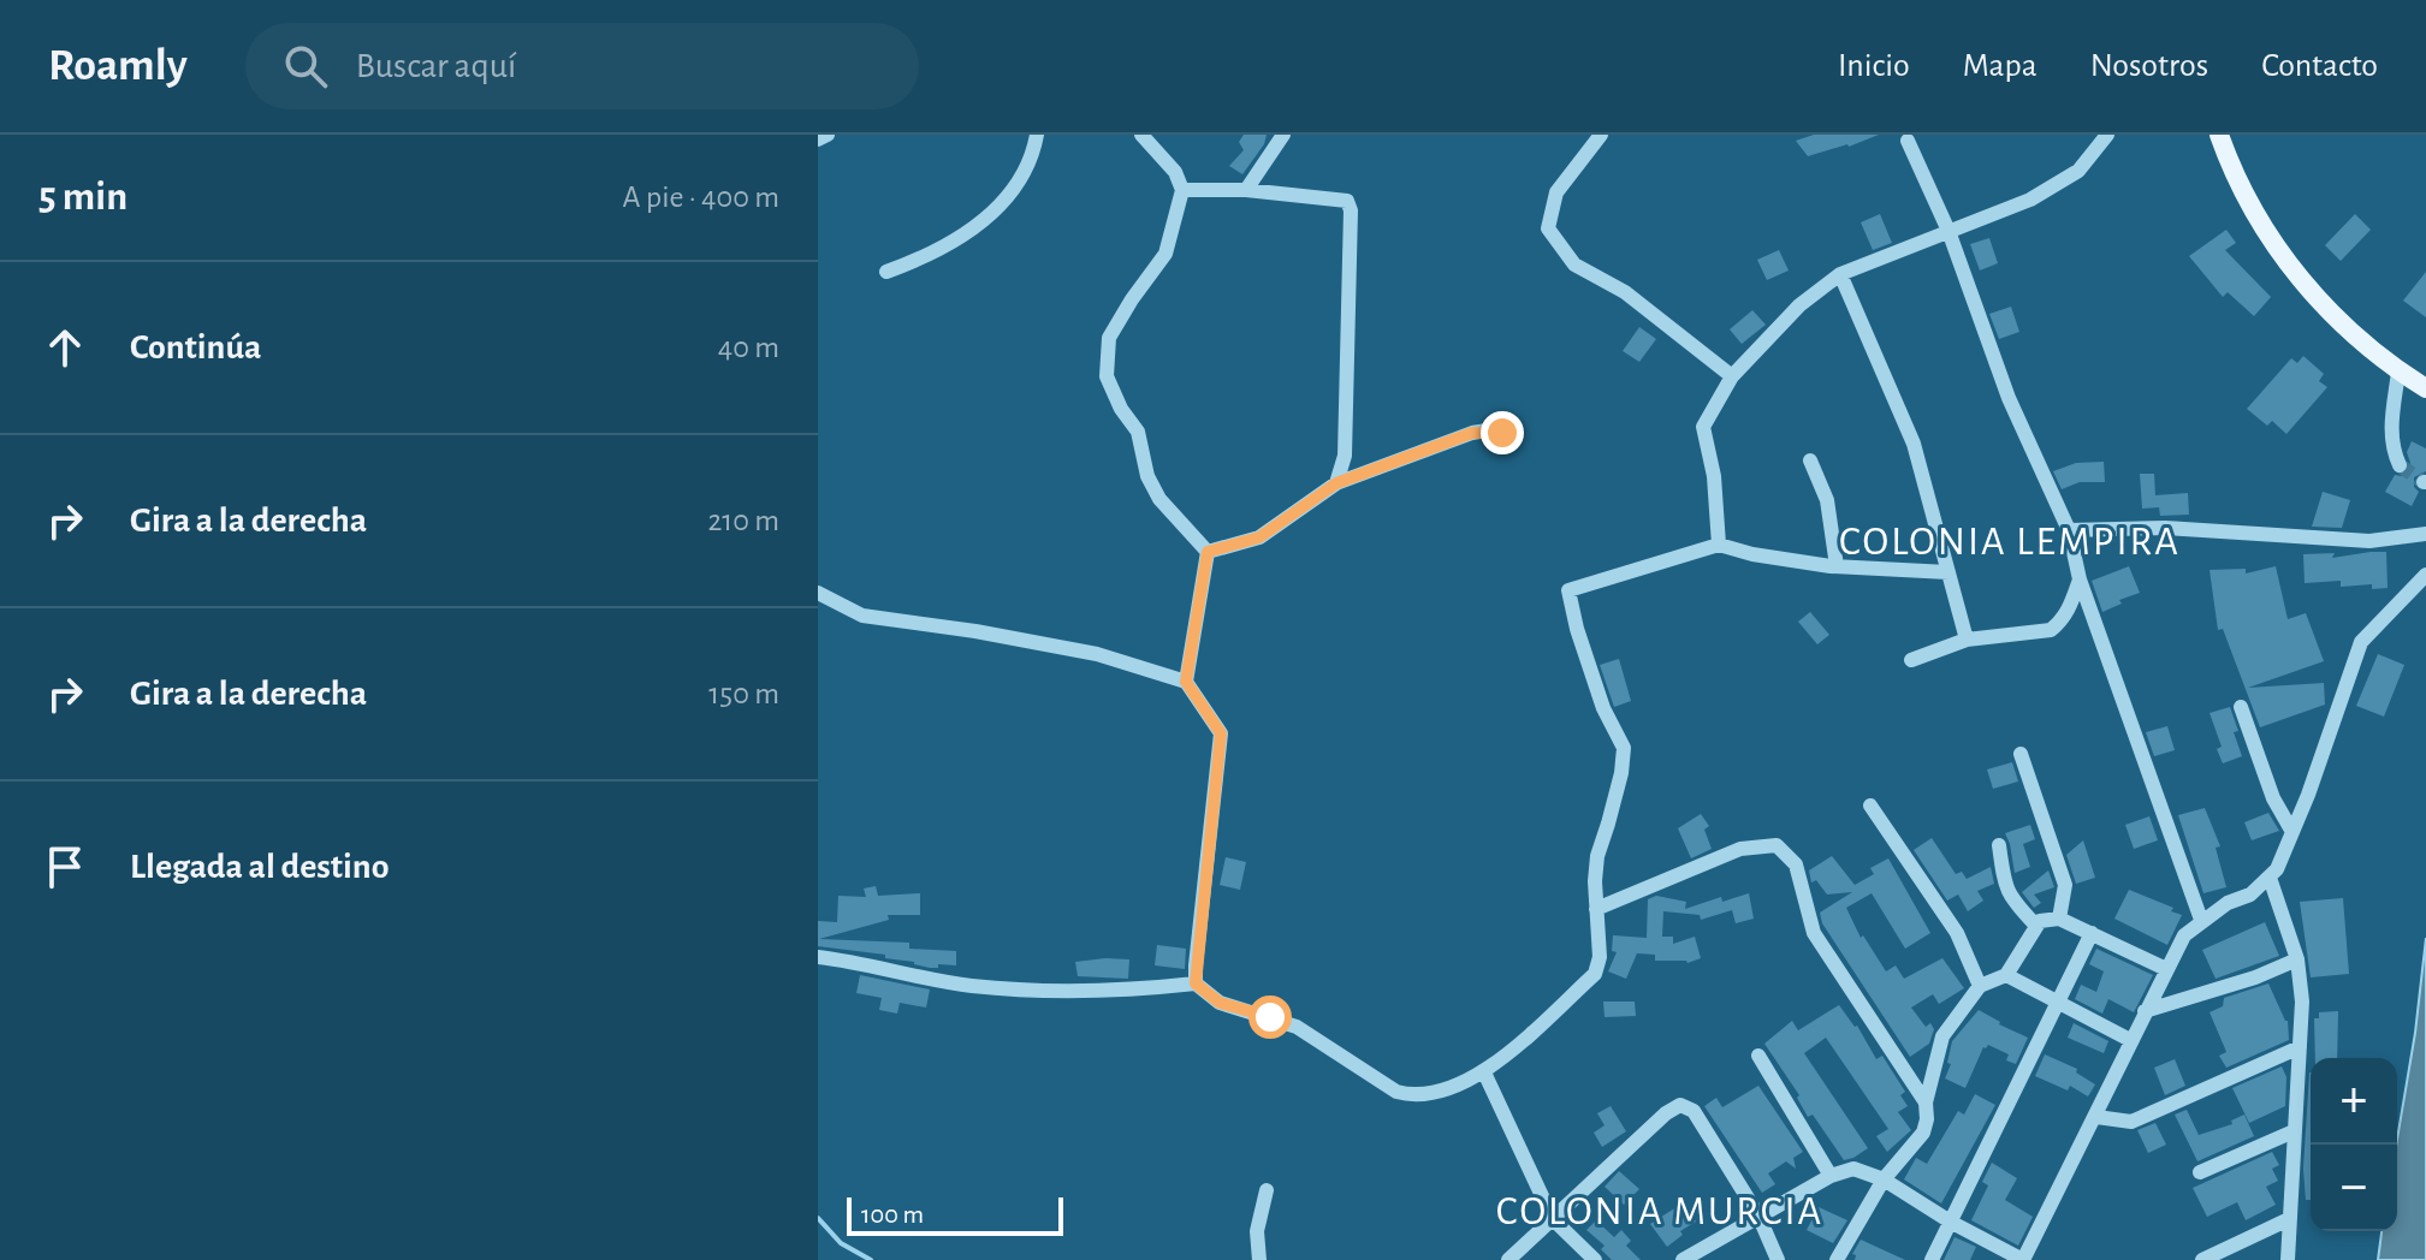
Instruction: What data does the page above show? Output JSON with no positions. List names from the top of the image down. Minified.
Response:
{"districts":["COLONIA LEMPIRA","COLONIA MURCIA"],"scale_bar":"100 m","page":{"header":"Roamly","search":"Buscar aquí","nav":["Inicio","Mapa","Nosotros","Contacto"],"heading":["5 min","A pie · 400 m"],"list":[["Continúa","40 m"],["Gira a la derecha","210 m"],["Gira a la derecha","150 m"],"Llegada al destino"],"map_buttons":["+","−"],"scale":"100 m"}}
